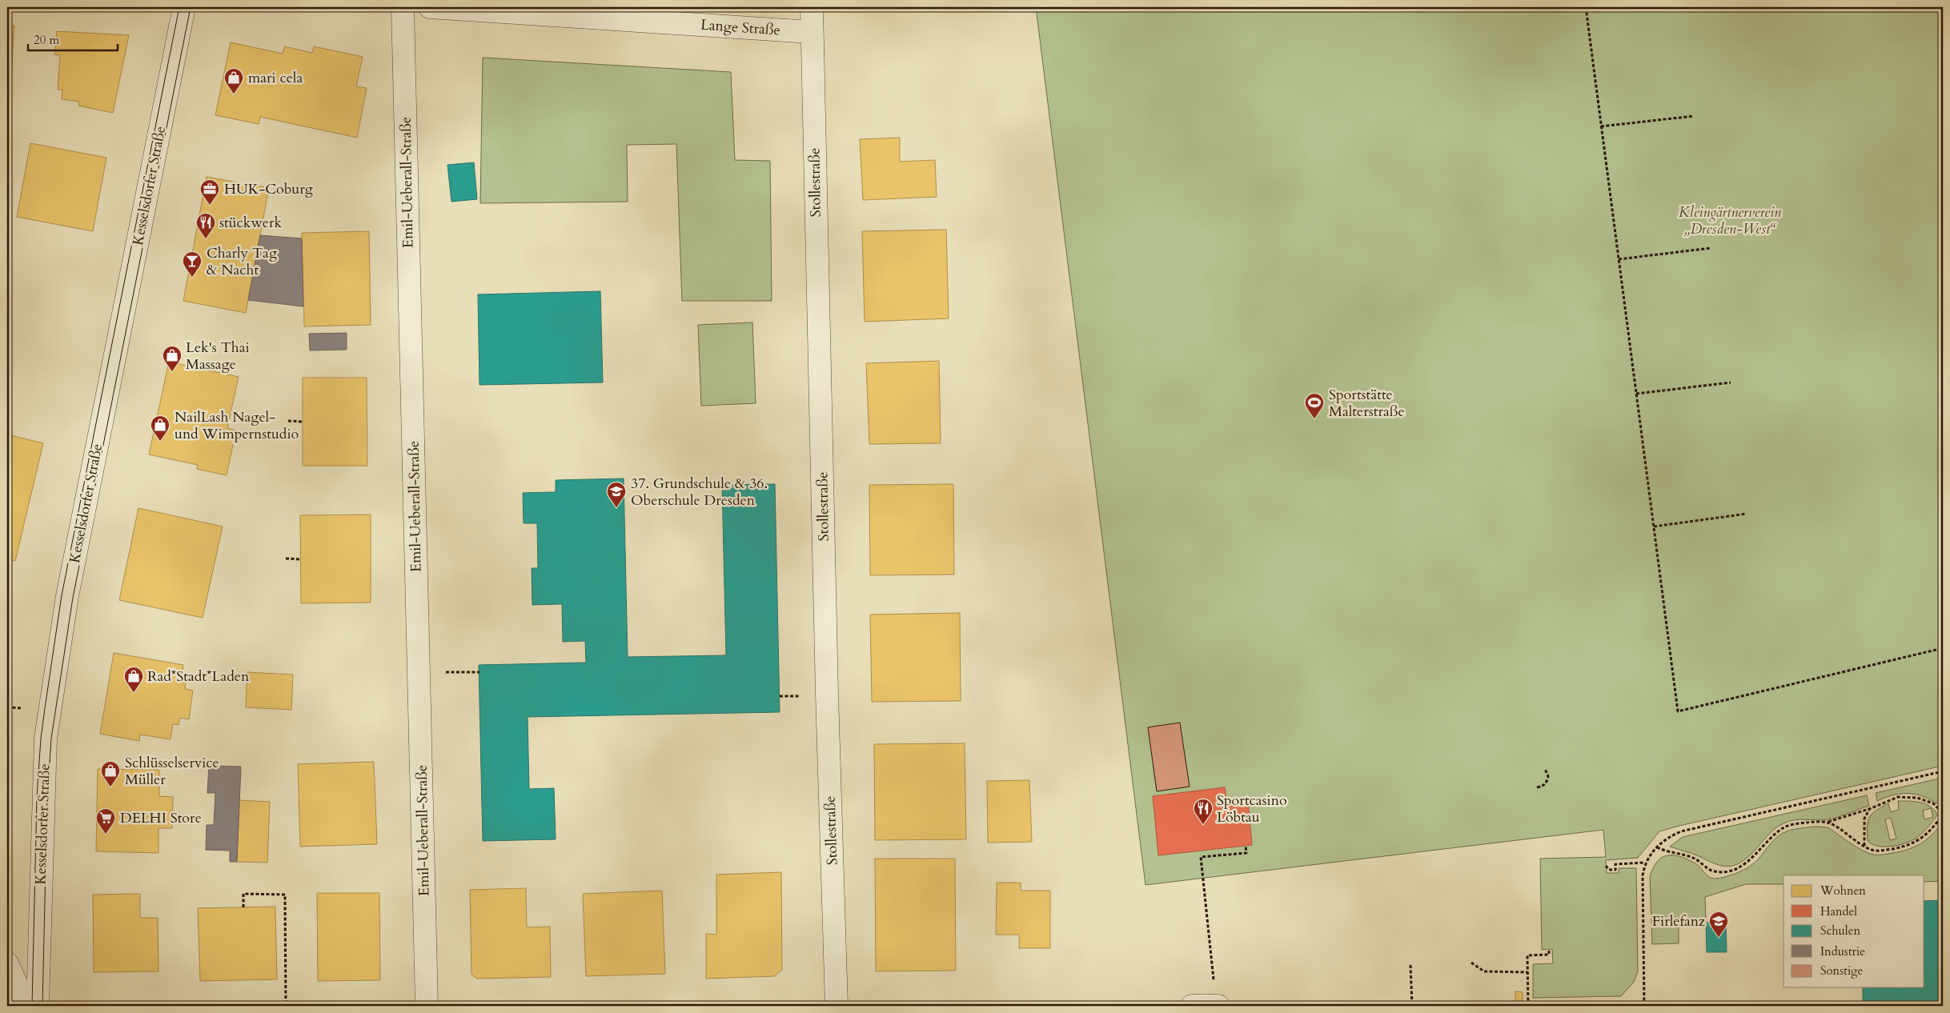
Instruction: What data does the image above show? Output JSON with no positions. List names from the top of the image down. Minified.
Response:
{"streets":{"street":["Lange Straße","Emil-Ueberall-Straße","Stollestraße","Kesselsdorfer Straße"]},"crossings":[["Lange Straße","Stollestraße"]],"parks":["Kleingärtnerverein „Dresden-West“"],"places":{"shop":["mari cela","Lek's Thai Massage","NailLash Nagel- und Wimpernstudio","Rad*Stadt*Laden","Schlüsselservice Müller"],"office":["HUK-Coburg"],"restaurant":["stückwerk","Sportcasino Löbtau"],"bar":["Charly Tag & Nacht"],"sports":["Sportstätte Malterstraße"],"school or university":["37. Grundschule & 36. Oberschule Dresden","Firlefanz"],"supermarket":["DELHI Store"]},"legend":["Wohnen","Handel","Schulen","Industrie","Sonstige"],"scale_bar":"20 m"}
